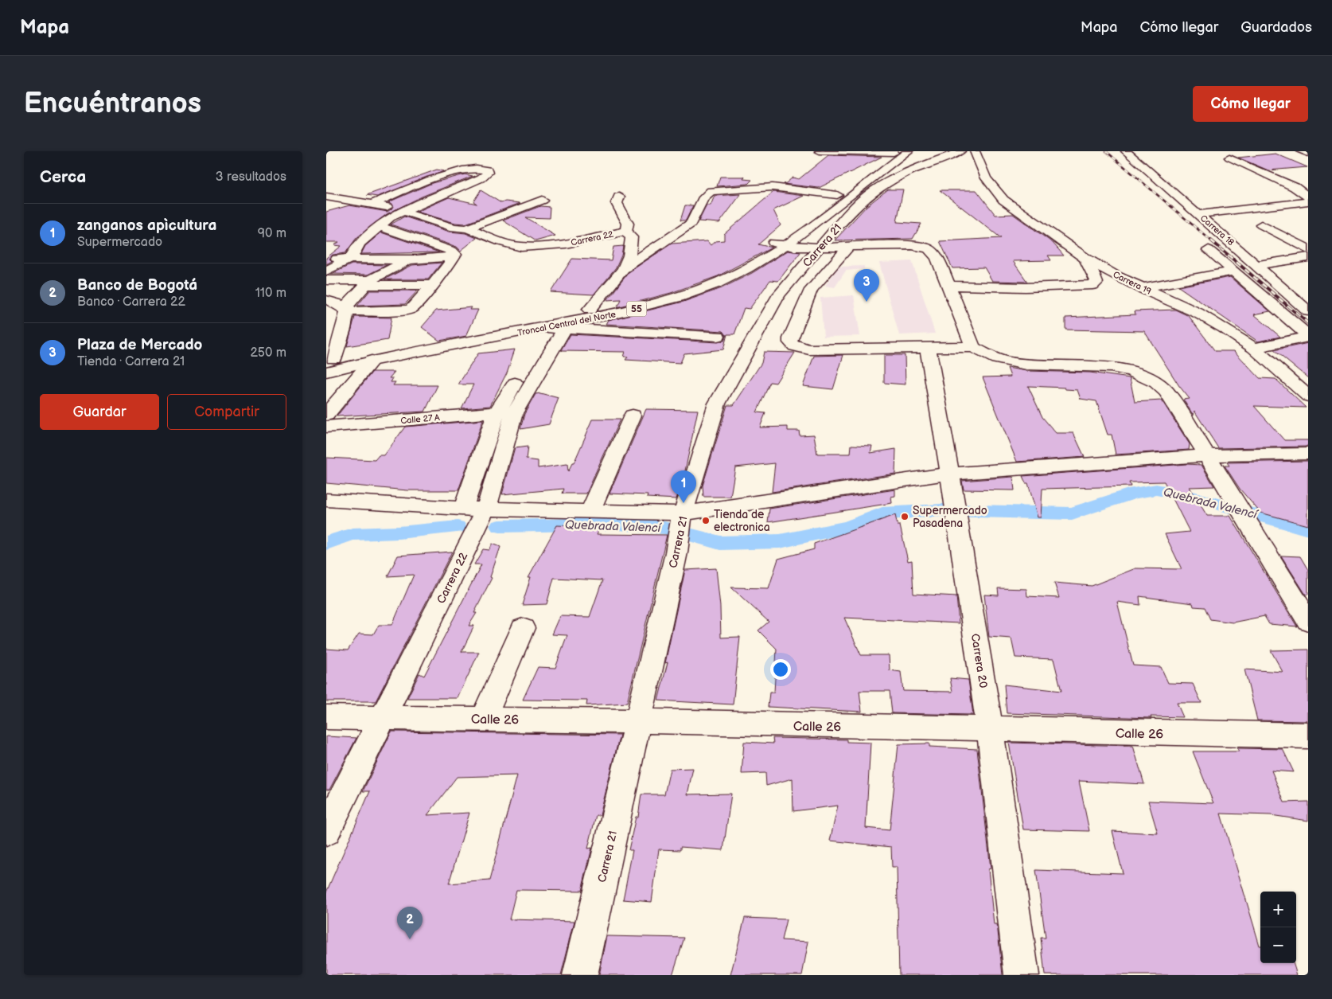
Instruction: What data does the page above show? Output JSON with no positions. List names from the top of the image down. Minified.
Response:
{"streets":{"main road":["Carrera 18","Carrera 22","Carrera 21","Carrera 19","55","Troncal Central del Norte","Calle 27 A","Carrera 20","Calle 26"]},"crossings":[["Carrera 22","Troncal Central del Norte"],["Carrera 22","Calle 27 A"],["Carrera 22","Calle 26"],["Carrera 21","Carrera 19"],["Carrera 21","Calle 26"],["Carrera 20","Calle 26"]],"water":["Quebrada Valencí"],"places":["Supermercado Pasadena","Tienda de electronica"],"page":{"header":"Mapa","nav":["Mapa","Cómo llegar","Guardados"],"buttons":["Cómo llegar",["Guardar","Compartir"]],"title":"Encuéntranos","heading":["Cerca","3 resultados"],"list":[{"mark":"1","name":"zanganos apìcultura","note":"Supermercado","value":"90 m"},{"mark":"2","name":"Banco de Bogotá","note":"Banco · Carrera 22","value":"110 m"},{"mark":"3","name":"Plaza de Mercado","note":"Tienda · Carrera 21","value":"250 m"}],"pins":["3","1","2"],"map_buttons":["+","−"]}}
